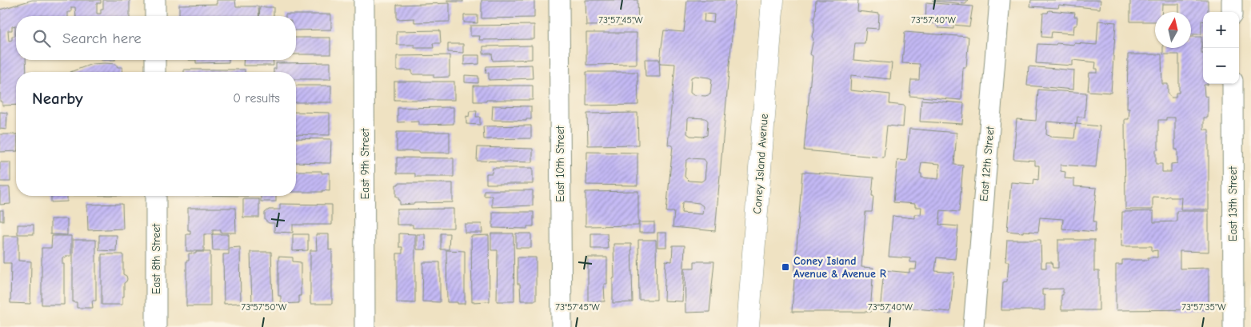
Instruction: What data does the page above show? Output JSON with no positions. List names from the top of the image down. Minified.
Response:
{"streets":{"main road":["Coney Island Avenue"],"street":["East 9th Street","East 10th Street","East 12th Street","East 13th Street","East 8th Street"]},"places":{"transit":["Coney Island Avenue & Avenue R"]},"north":"top","page":{"map_buttons":["+","−"],"search":"Search here","heading":["Nearby","0 results"]},"coordinates":["73°57'45\"W","73°57'40\"W","73°57'50\"W","73°57'35\"W"]}
